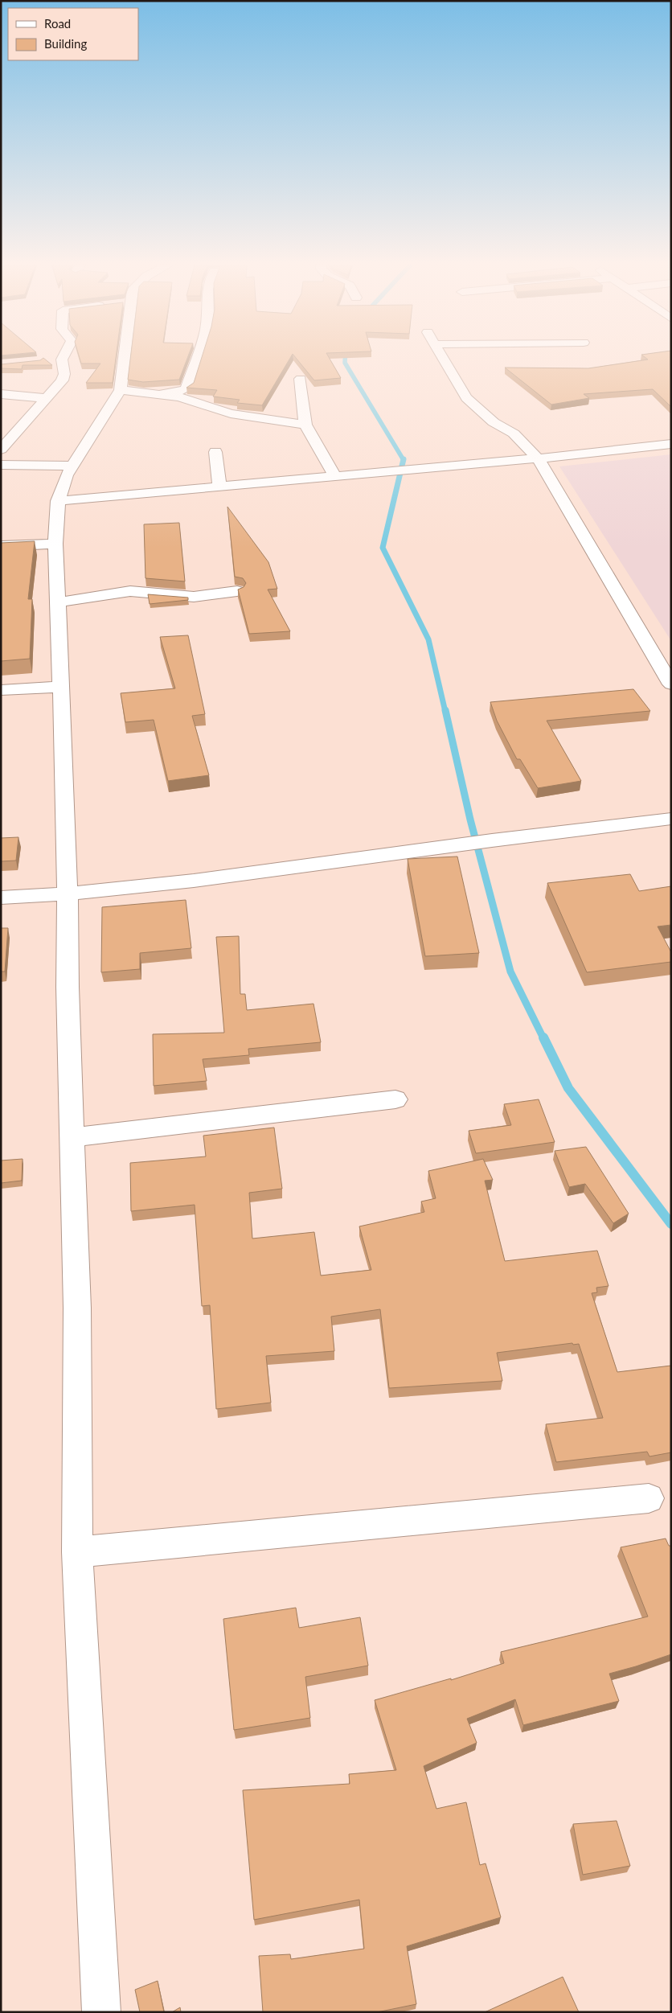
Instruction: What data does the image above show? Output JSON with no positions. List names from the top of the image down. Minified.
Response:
{"legend":["Road","Building"]}
